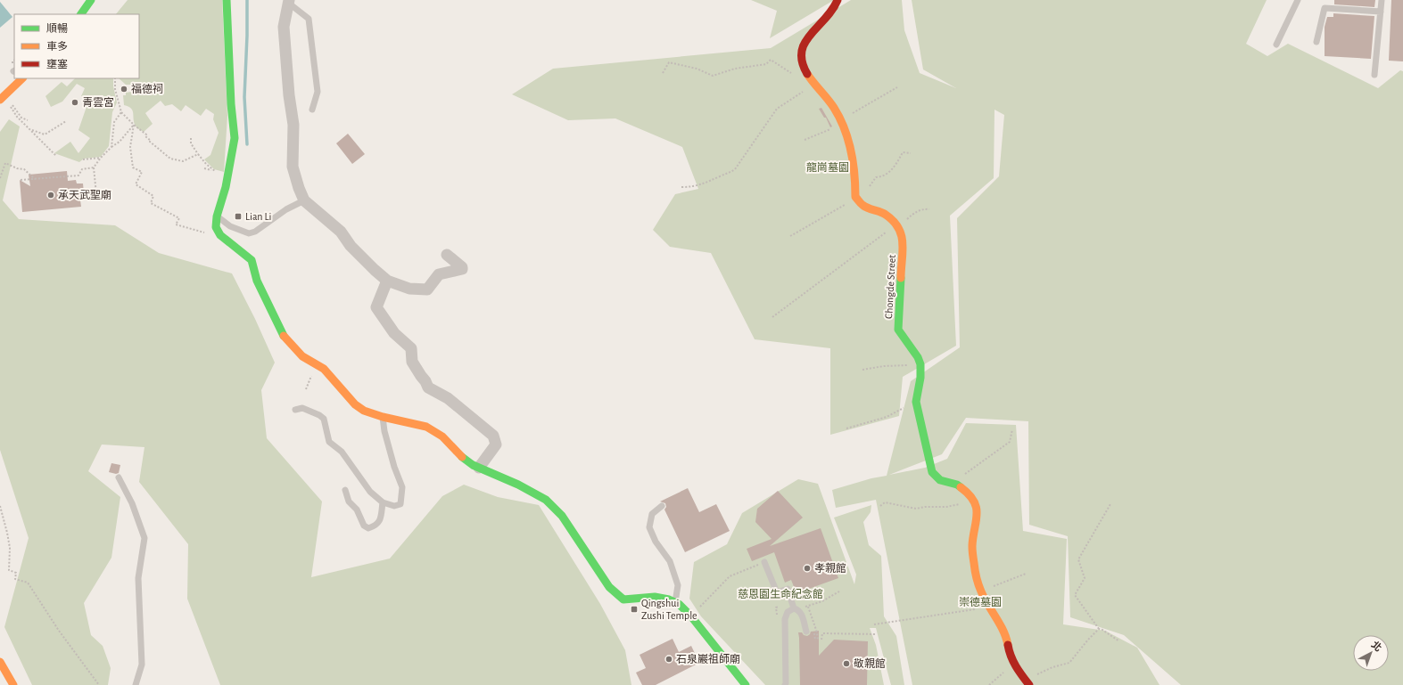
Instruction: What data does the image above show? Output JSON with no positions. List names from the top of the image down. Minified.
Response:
{"streets":{"main road":["Chongde Street"]},"parks":["龍崗墓園","慈恩園生命紀念館","崇德墓園"],"places":{"other":["福德祠","青雲宮","承天武聖廟","孝親館","石泉巖祖師廟","敬親館"],"transit":["Lian Li","Qingshui Zushi Temple"]},"legend":["順暢","車多","壅塞"],"north":"top right"}
